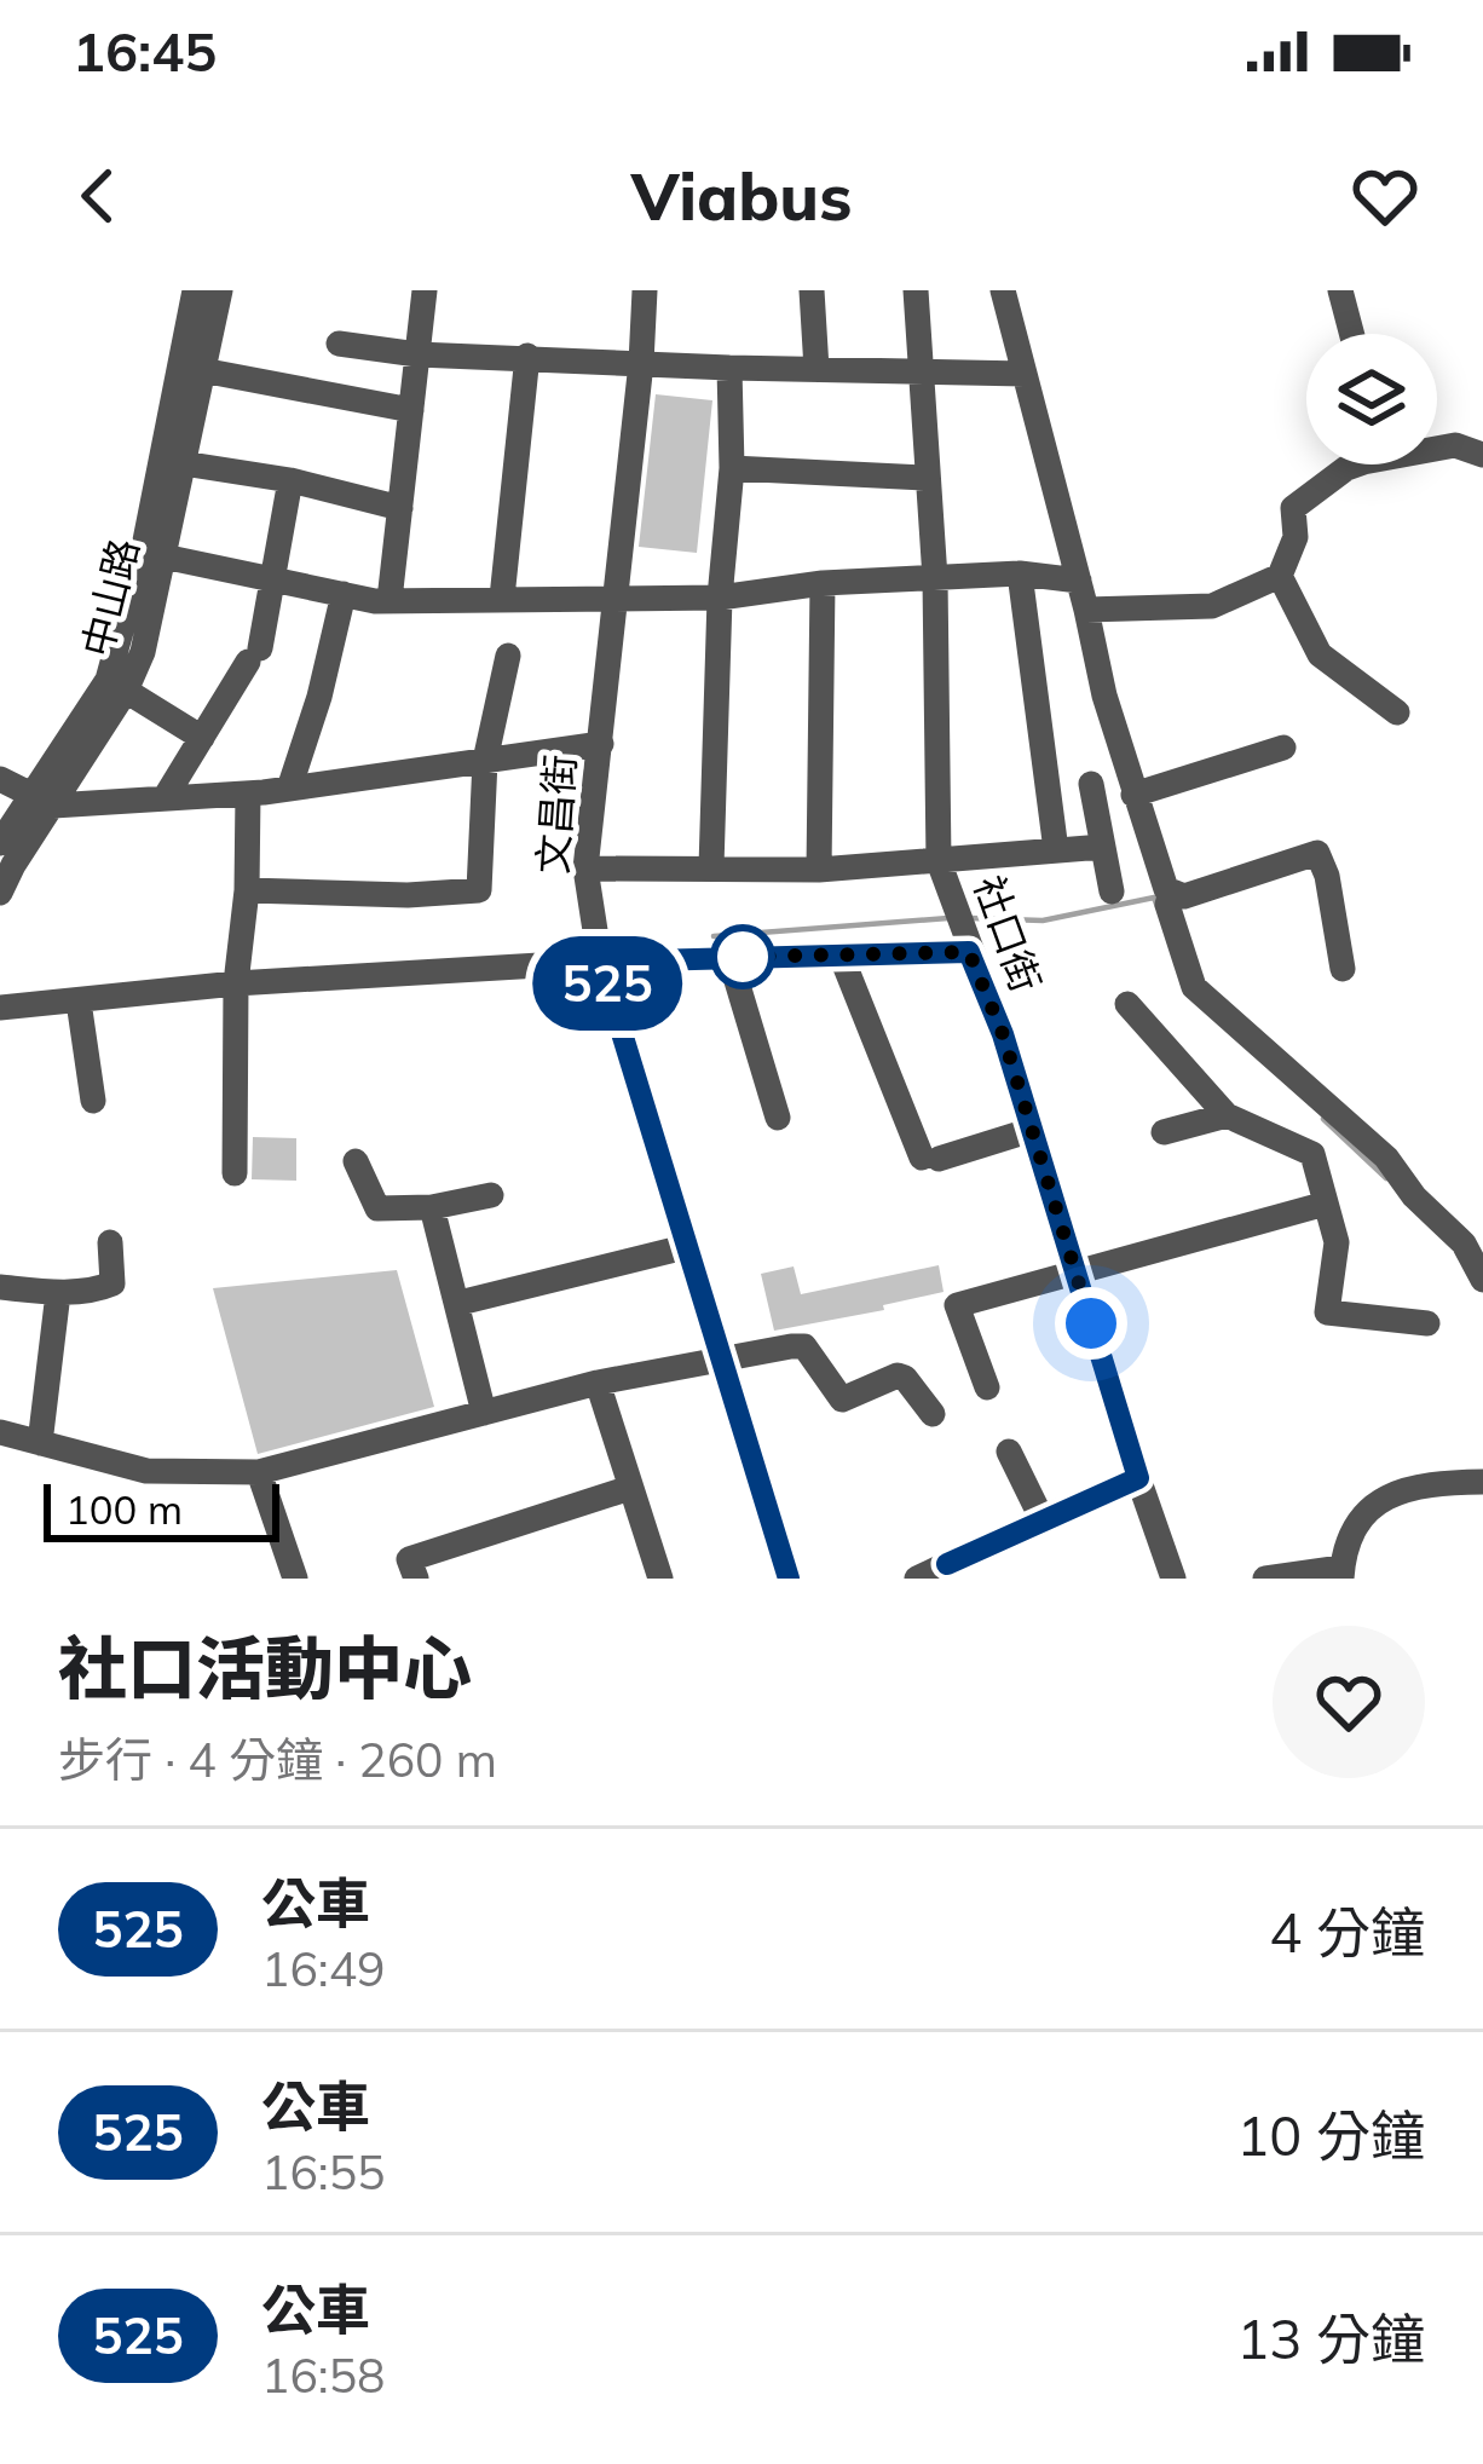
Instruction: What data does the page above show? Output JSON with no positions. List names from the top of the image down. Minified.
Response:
{"streets":{"street":["中山路","文昌街","社口街"]},"lines":["bus line 525"],"scale_bar":"100 m","page":{"status":"16:45","header":"Viabus","on_map":"525","scale":"100 m","heading":["社口活動中心","步行 · 4 分鐘 · 260 m"],"list":[{"mark":"525","name":"公車","note":"16:49","value":"4 分鐘"},{"mark":"525","name":"公車","note":"16:55","value":"10 分鐘"},{"mark":"525","name":"公車","note":"16:58","value":"13 分鐘"}]}}
